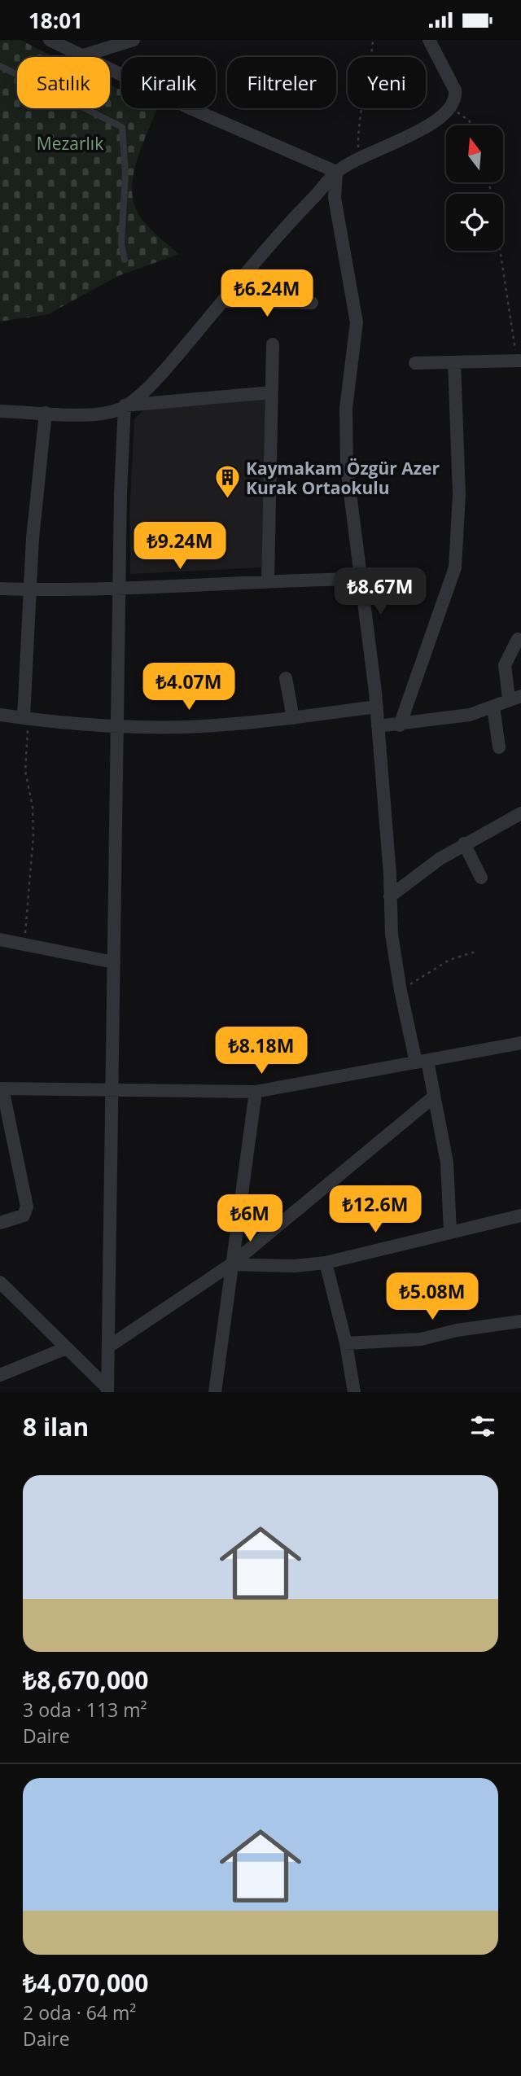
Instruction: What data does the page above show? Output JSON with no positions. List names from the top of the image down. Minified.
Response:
{"parks":["Mezarlık"],"places":{"building":["Kaymakam Özgür Azer Kurak Ortaokulu"]},"north":"top","page":{"status":"18:01","chip":["Satılık","Kiralık","Filtreler","Yeni"],"price":["₺6.24M","₺9.24M","₺8.67M","₺4.07M","₺8.18M","₺12.6M","₺6M","₺5.08M"],"heading":"8 ilan","list":[{"name":"₺8,670,000","note":"3 oda · 113 m² · Daire"},{"name":"₺4,070,000","note":"2 oda · 64 m² · Daire"}]}}
